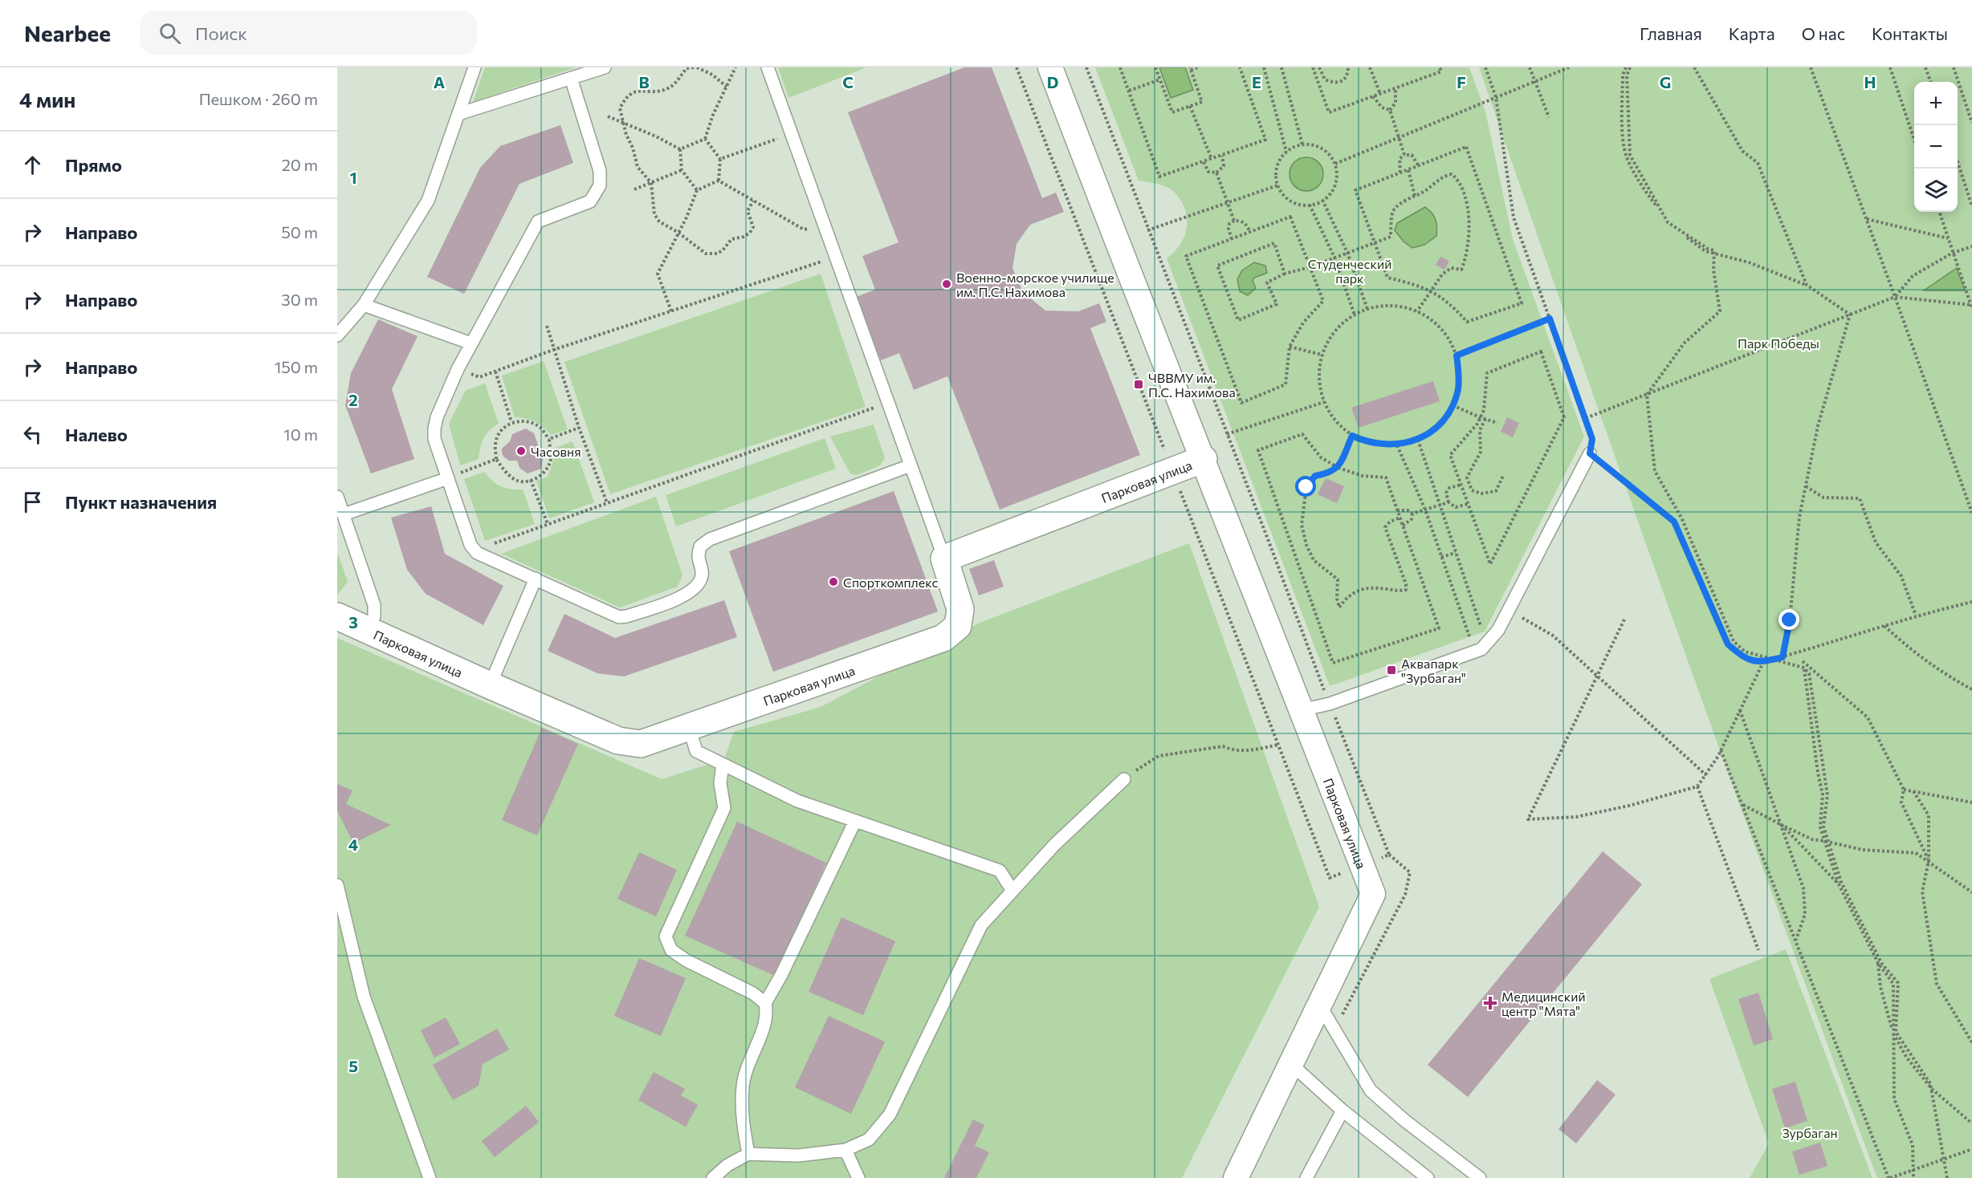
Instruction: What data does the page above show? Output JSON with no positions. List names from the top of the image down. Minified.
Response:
{"streets":{"street":["Парковая улица"]},"parks":["Студенческий парк","Парк Победы","Зурбаган"],"places":{"other":["Военно-морское училище им. П.С. Нахимова","Часовня","Спорткомплекс"],"transit":["ЧВВМУ им. П.С. Нахимова","Аквапарк \"Зурбаган\""],"health":["Медицинский центр \"Мята\""]},"page":{"header":"Nearbee","search":"Поиск","nav":["Главная","Карта","О нас","Контакты"],"heading":["4 мин","Пешком · 260 m"],"map_buttons":["+","−"],"list":[["Прямо","20 m"],["Направо","50 m"],["Направо","30 m"],["Направо","150 m"],["Налево","10 m"],"Пункт назначения"]},"grid":{"columns":["A","B","C","D","E","F","G","H"],"rows":["1","2","3","4","5"]}}
